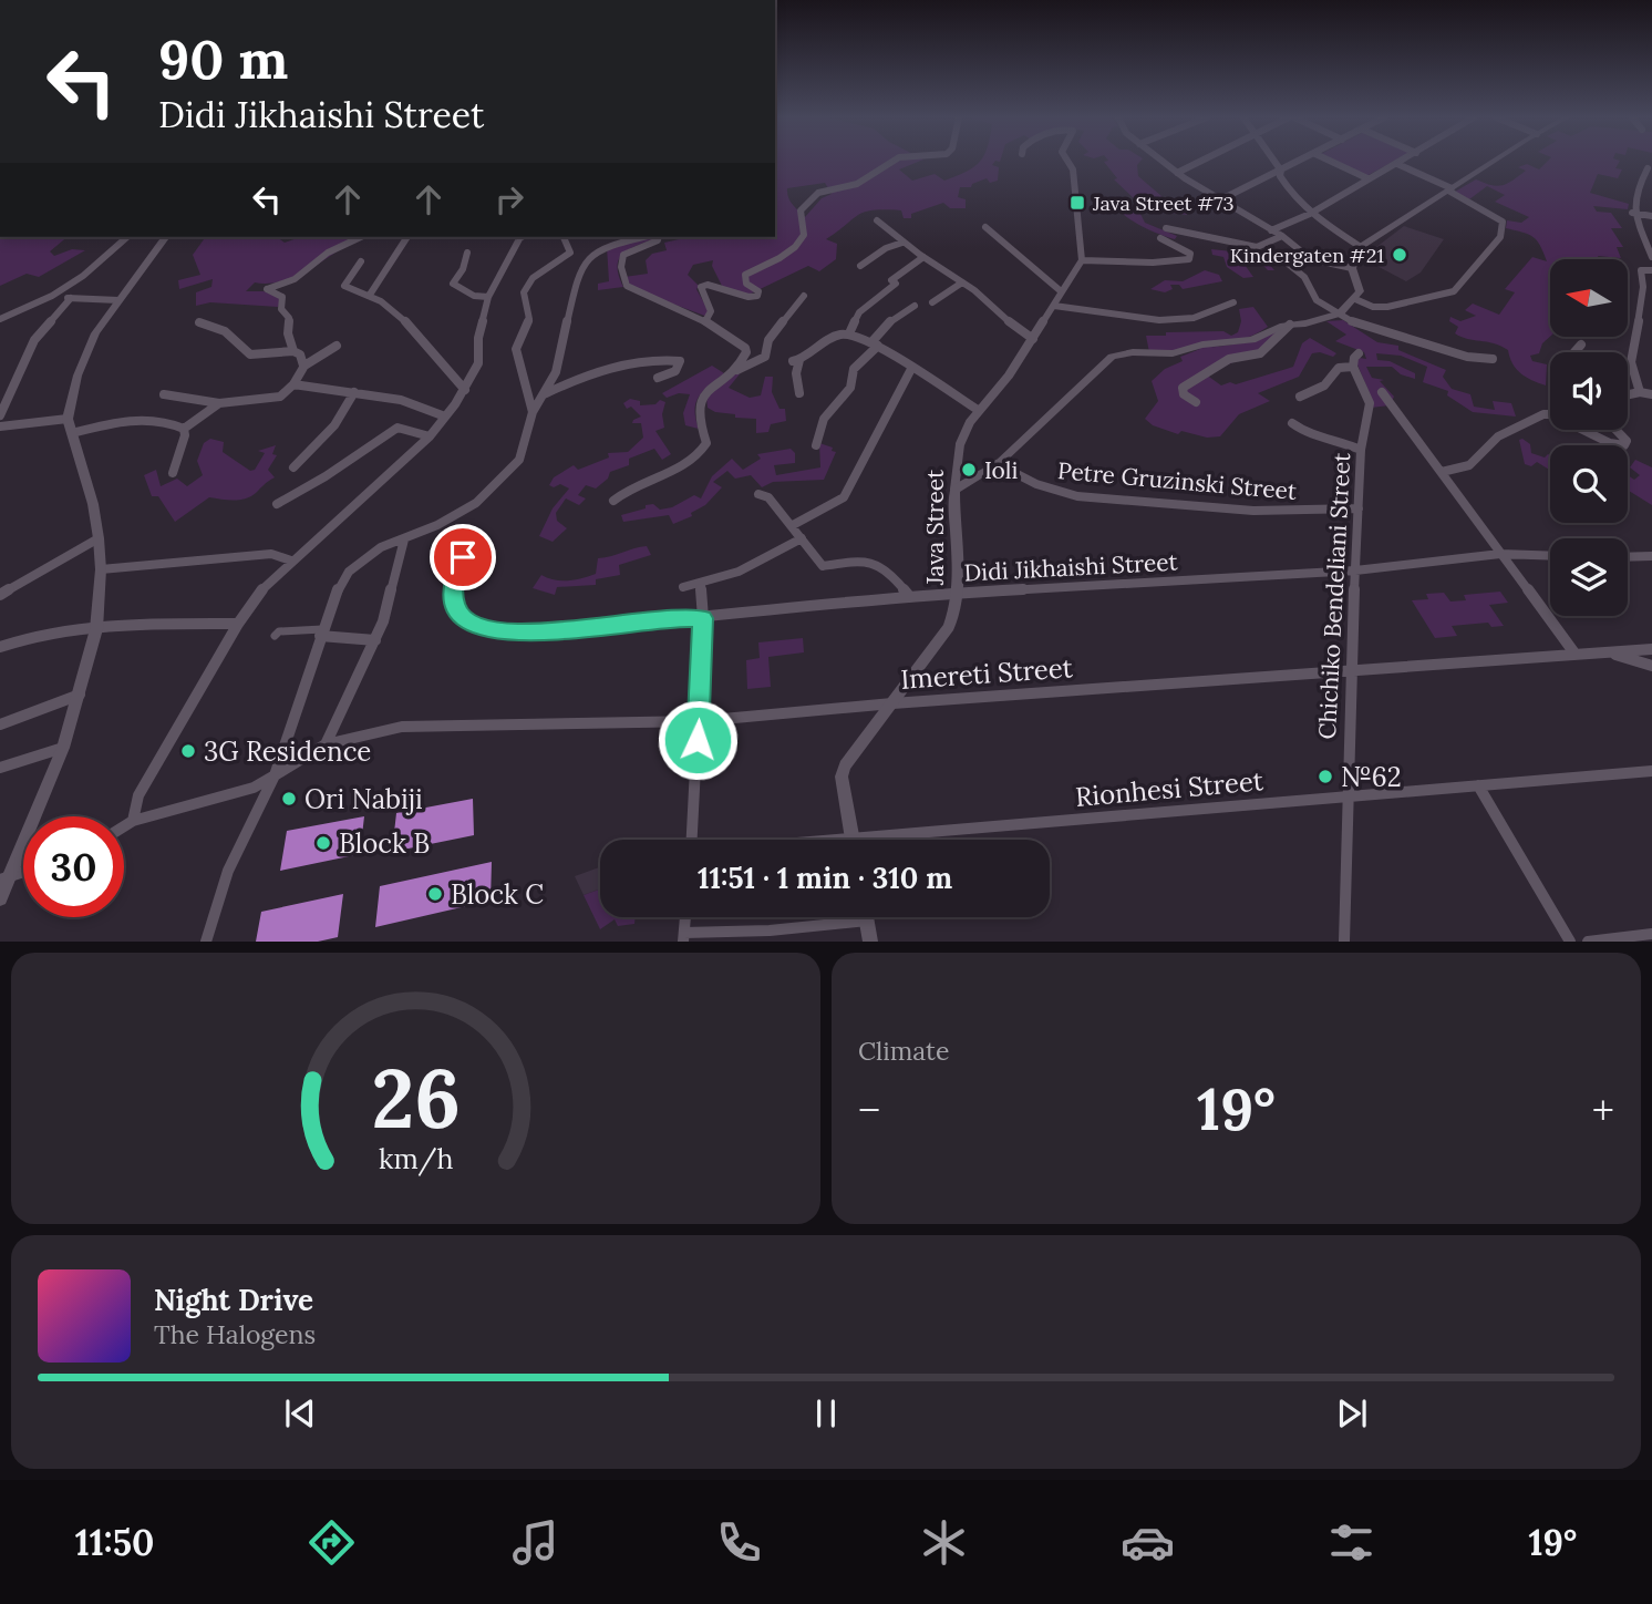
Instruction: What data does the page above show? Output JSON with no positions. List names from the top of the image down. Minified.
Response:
{"streets":{"street":["Petre Gruzinski Street","Java Street","Didi Jikhaishi Street","Chichiko Bendeliani Street","Imereti Street","Rionhesi Street"]},"crossings":[["Petre Gruzinski Street","Chichiko Bendeliani Street"],["Java Street","Didi Jikhaishi Street"],["Java Street","Imereti Street"],["Didi Jikhaishi Street","Chichiko Bendeliani Street"],["Chichiko Bendeliani Street","Imereti Street"],["Chichiko Bendeliani Street","Rionhesi Street"]],"places":{"transit":["Java Street #73"],"other":["Kindergaten #21","Ioli","3G Residence","№62","Ori Nabiji","Block B","Block C"]},"north":"left","page":{"turn":["90 m","Didi Jikhaishi Street"],"limit":"30","trip":"11:51 · 1 min · 310 m","tile":"Climate","heat":["−","19°","+"],"song":["Night Drive","The Halogens"],"tabs":["11:50","19°"],"gauge":["26","km/h"]}}
